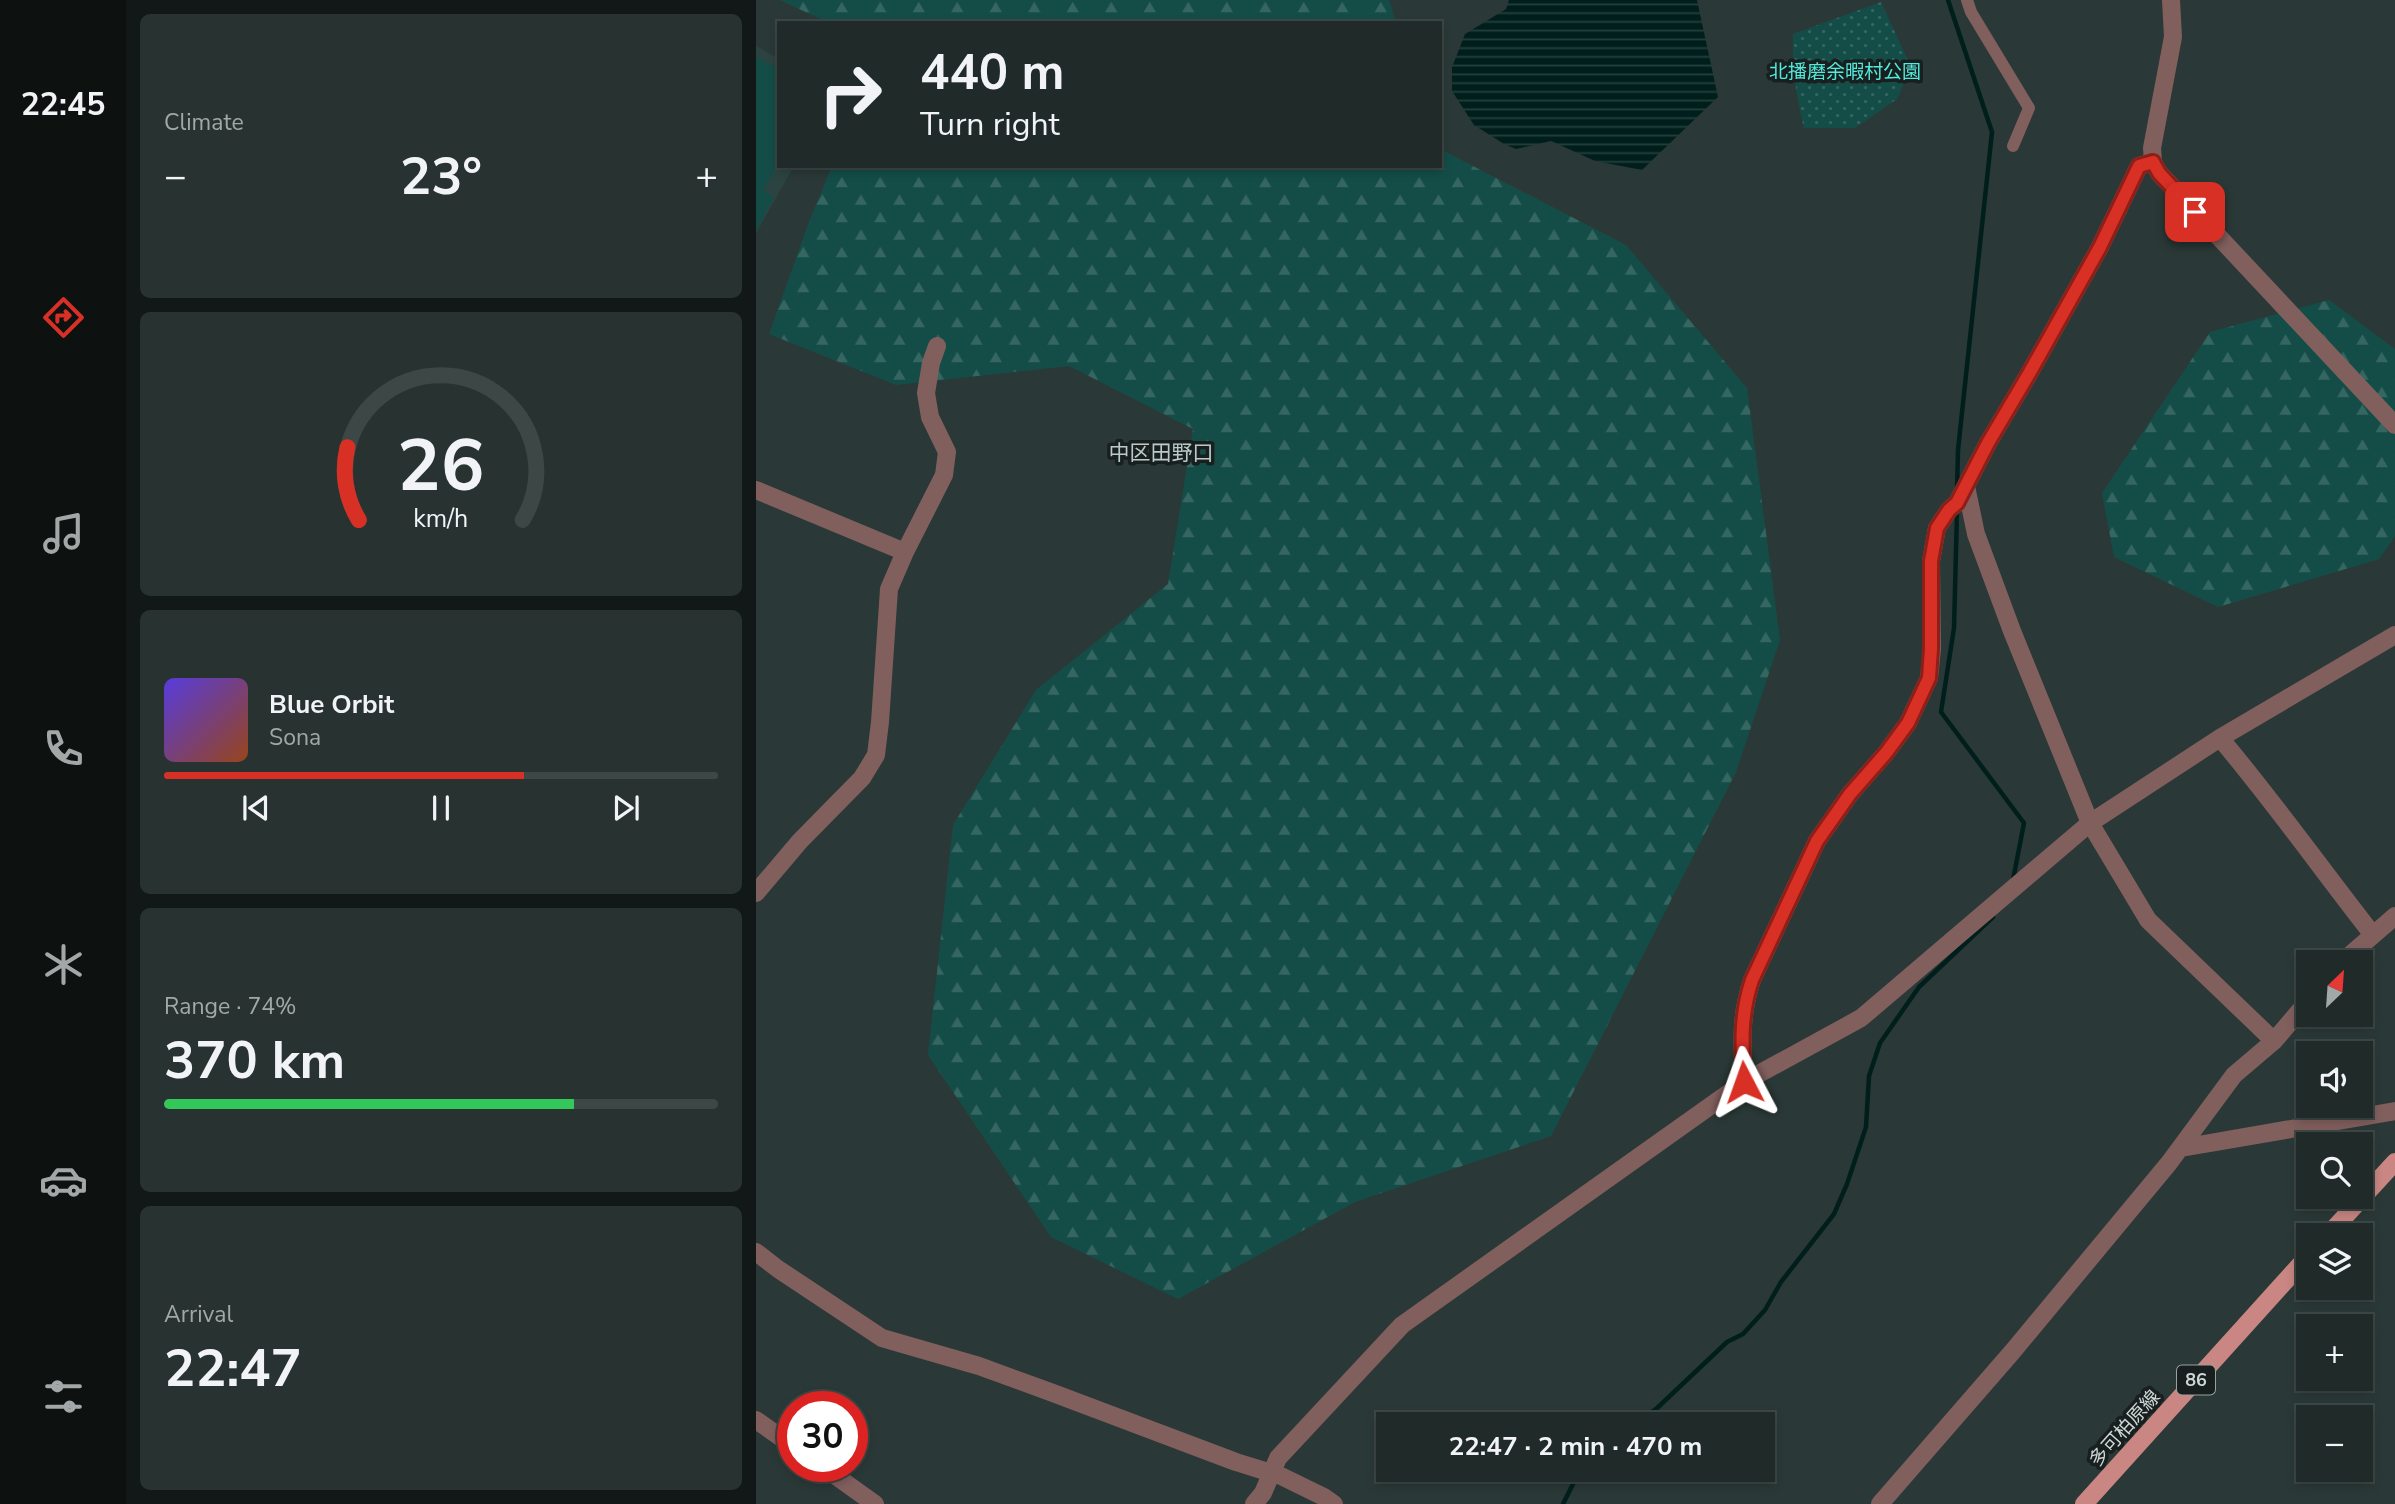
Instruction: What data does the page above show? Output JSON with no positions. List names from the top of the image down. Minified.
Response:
{"streets":{"main road":["86","多可柏原線"]},"districts":["中区田野口"],"parks":["北播磨余暇村公園"],"north":"top right","page":{"tabs":"22:45","tile":["Climate",["Range · 74%","370 km"],["Arrival","22:47"]],"turn":["440 m","Turn right"],"heat":["−","23°","+"],"song":["Blue Orbit","Sona"],"map_buttons":["+","−"],"limit":"30","trip":"22:47 · 2 min · 470 m","gauge":["26","km/h"]}}
